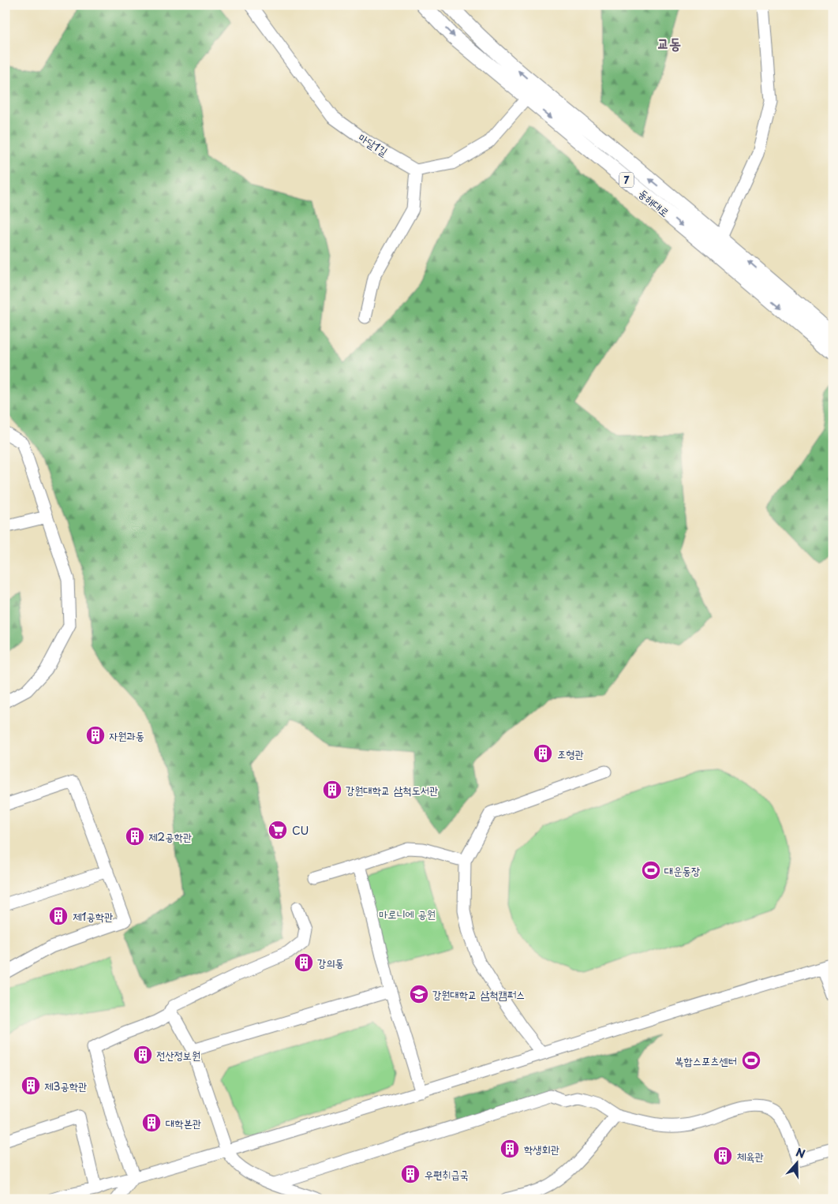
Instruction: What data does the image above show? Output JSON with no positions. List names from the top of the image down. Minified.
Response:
{"streets":{"main road":["7","동해대로"],"street":["마달1길"]},"districts":["교동"],"parks":["마로니에 공원"],"places":{"building":["자원과동","조형관","강원대학교 삼척도서관","제2공학관","제1공학관","강의동","전산정보원","제3공학관","대학본관","학생회관","체육관","우편취급국"],"supermarket":["CU"],"sports":["대운동장","복합스포츠센터"],"school or university":["강원대학교 삼척캠퍼스"]},"north":"top"}
